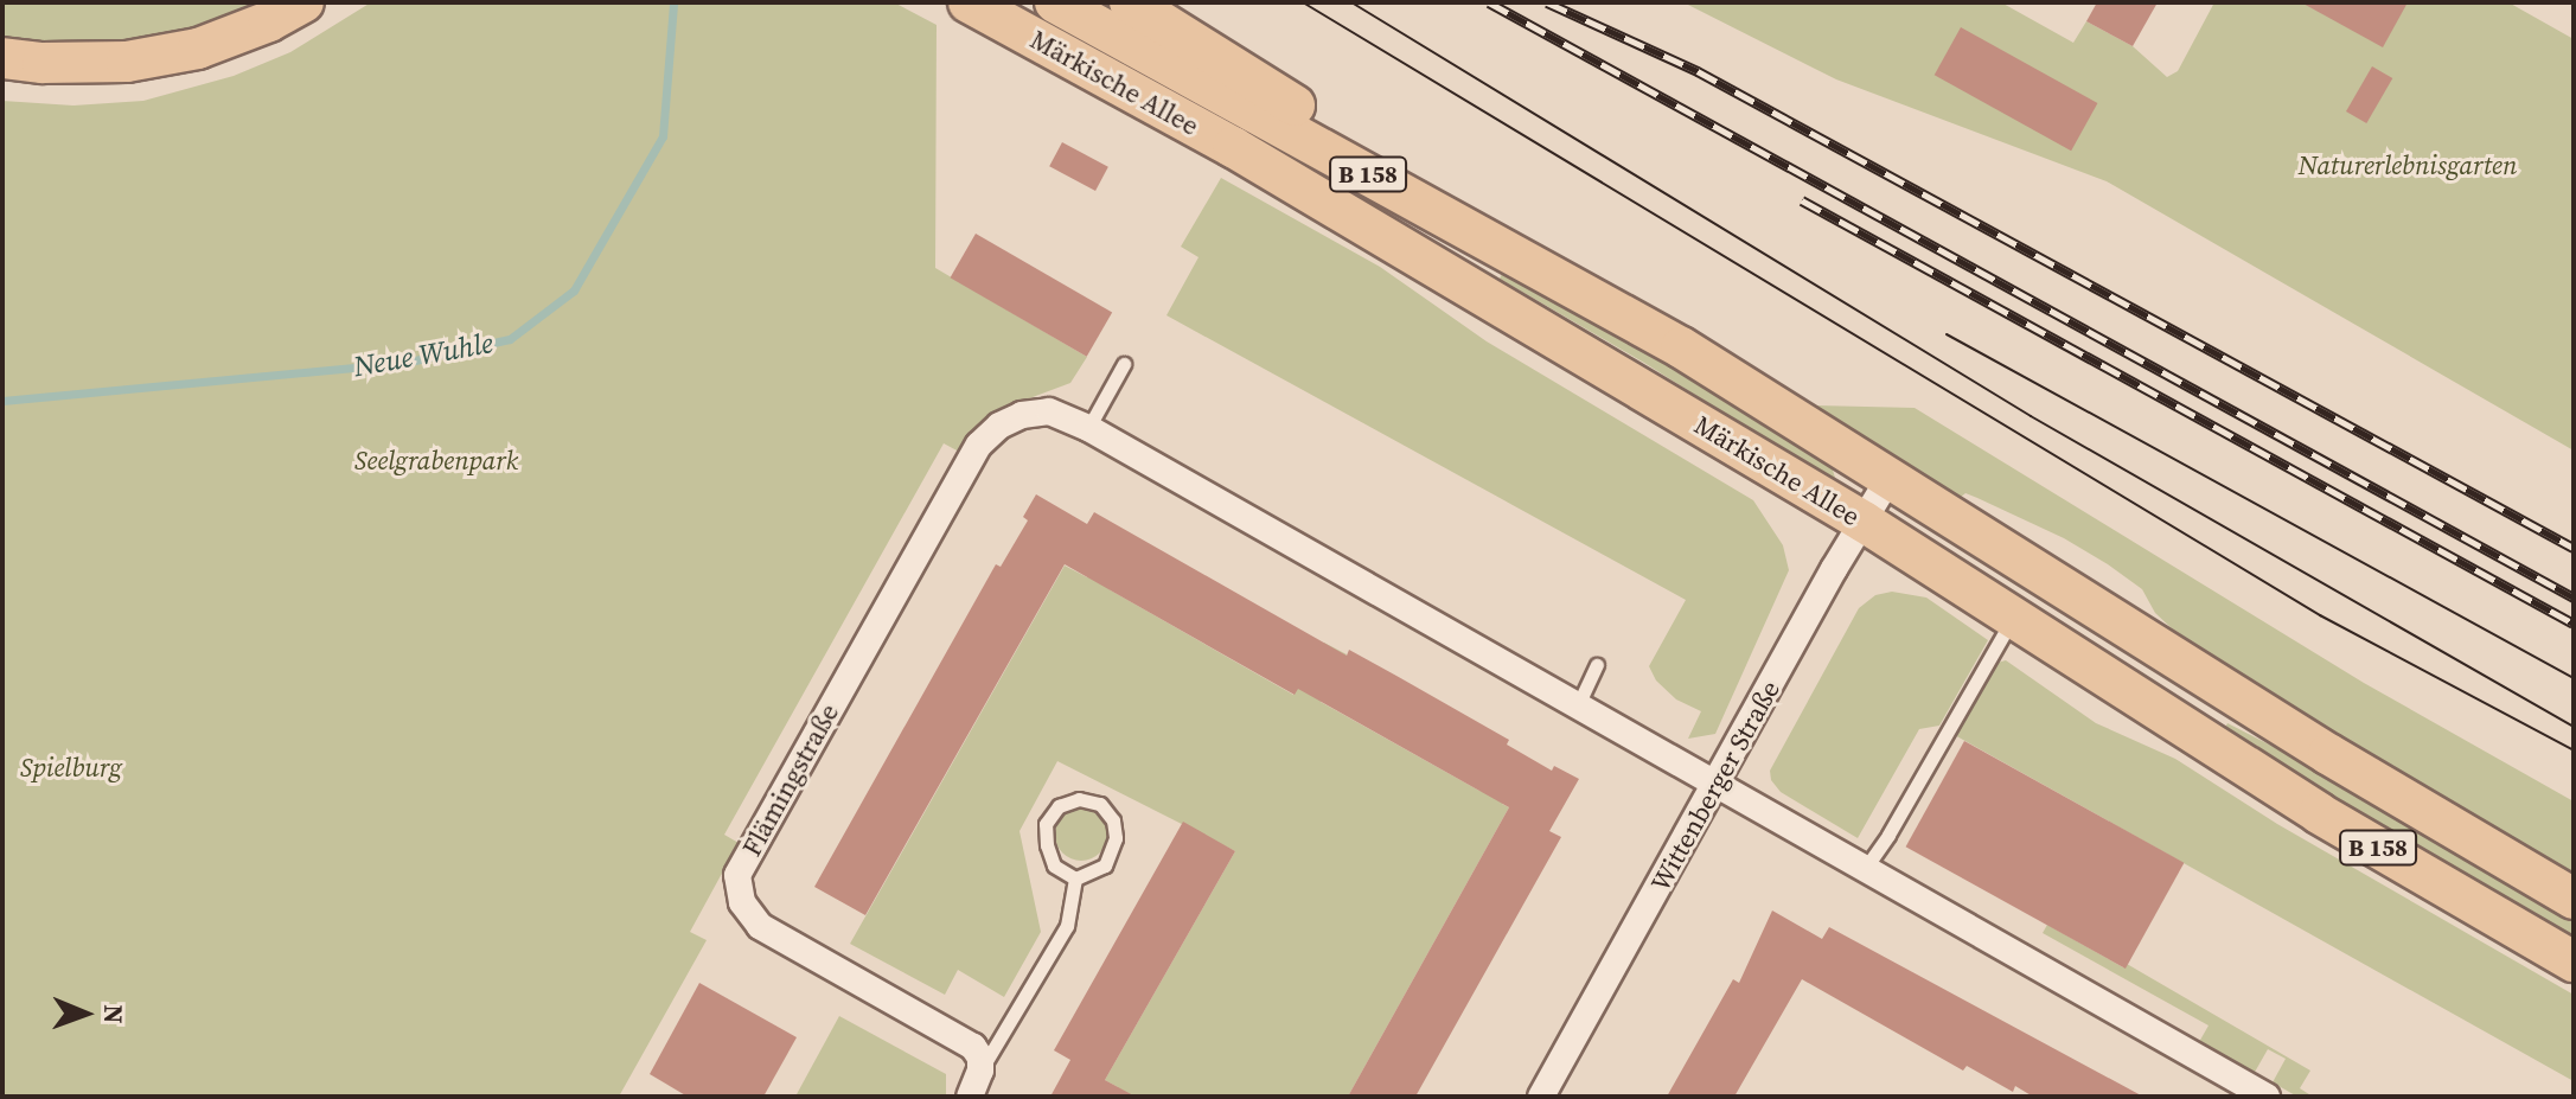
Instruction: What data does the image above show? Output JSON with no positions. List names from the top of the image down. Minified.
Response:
{"streets":{"main road":["Märkische Allee","B 158"],"street":["Flämingstraße","Wittenberger Straße"]},"crossings":[["Märkische Allee","Wittenberger Straße"]],"water":["Neue Wuhle"],"parks":["Naturerlebnisgarten","Seelgrabenpark","Spielburg"],"north":"right"}
